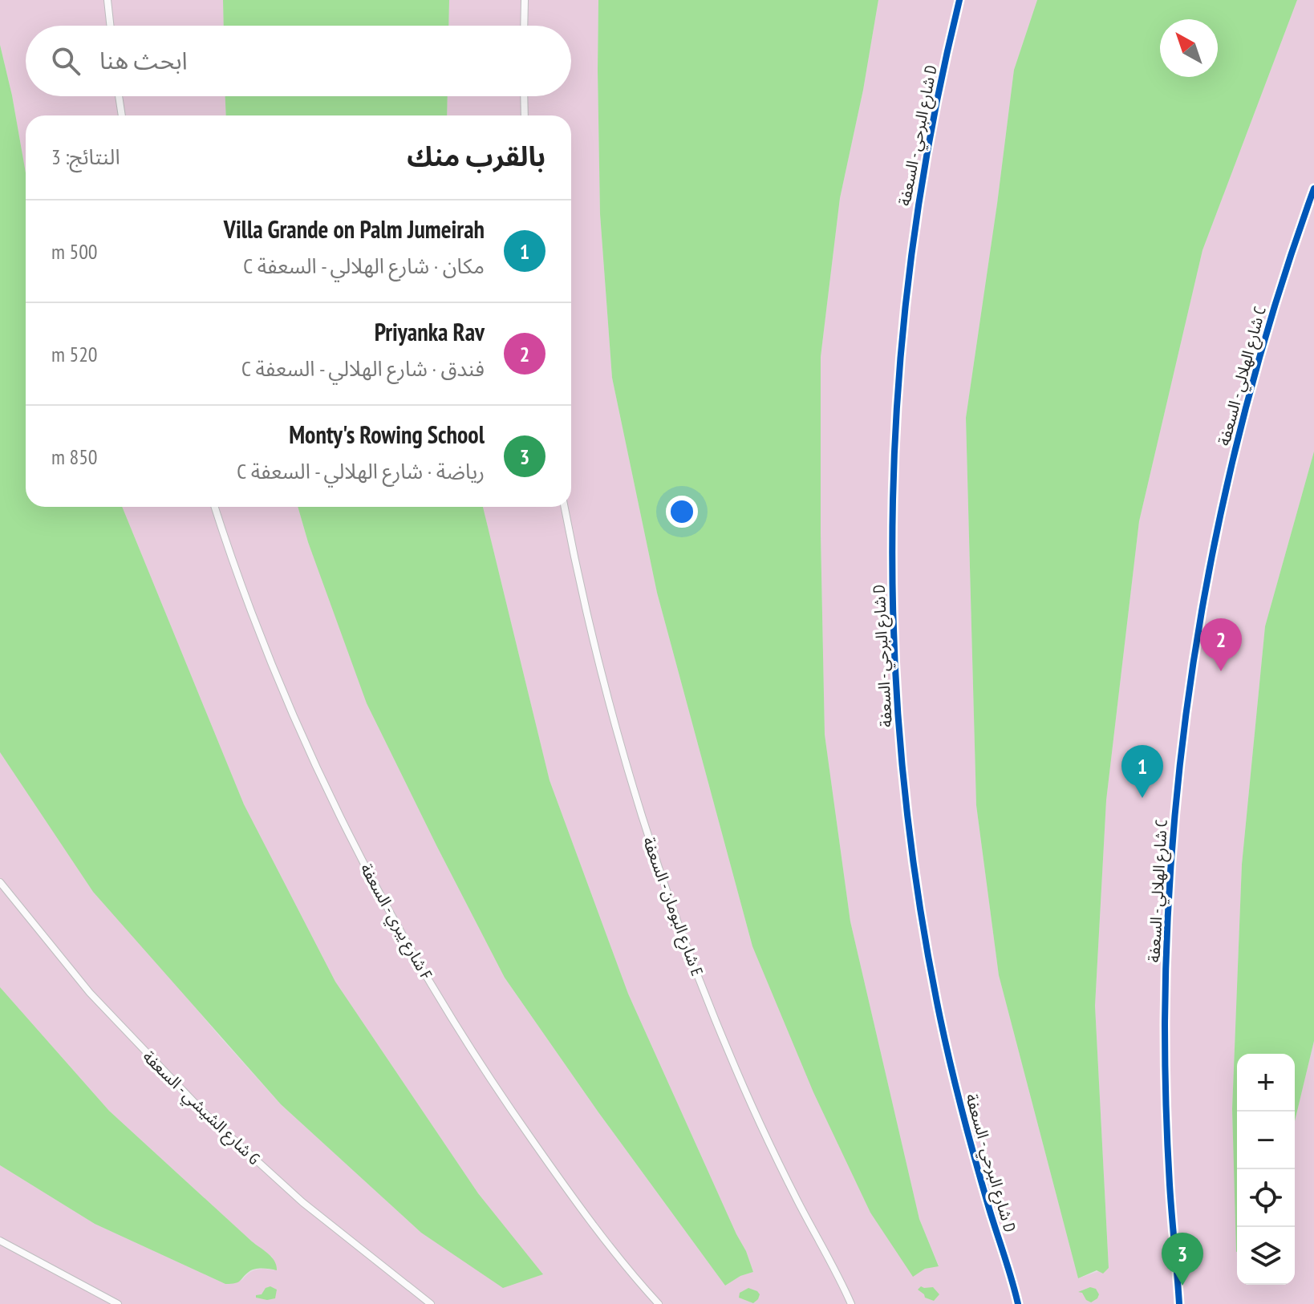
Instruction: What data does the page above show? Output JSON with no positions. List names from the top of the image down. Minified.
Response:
{"streets":{"street":["شارع البرحي - السعفة D","شارع الهلالي - السعفة C","شارع البومان - السعفة E","شارع يبري - السعفة F","شارع الشيشي - السعفة G"]},"north":"top left","page":{"search":"ابحث هنا","heading":["بالقرب منك","النتائج: 3"],"list":[{"mark":"1","name":"Villa Grande on Palm Jumeirah","note":"مكان · شارع الهلالي - السعفة C","value":"500 m"},{"mark":"2","name":"Priyanka Rav","note":"فندق · شارع الهلالي - السعفة C","value":"520 m"},{"mark":"3","name":"Monty's Rowing School","note":"رياضة · شارع الهلالي - السعفة C","value":"850 m"}],"pins":["2","1","3"],"map_buttons":["+","−"]}}
